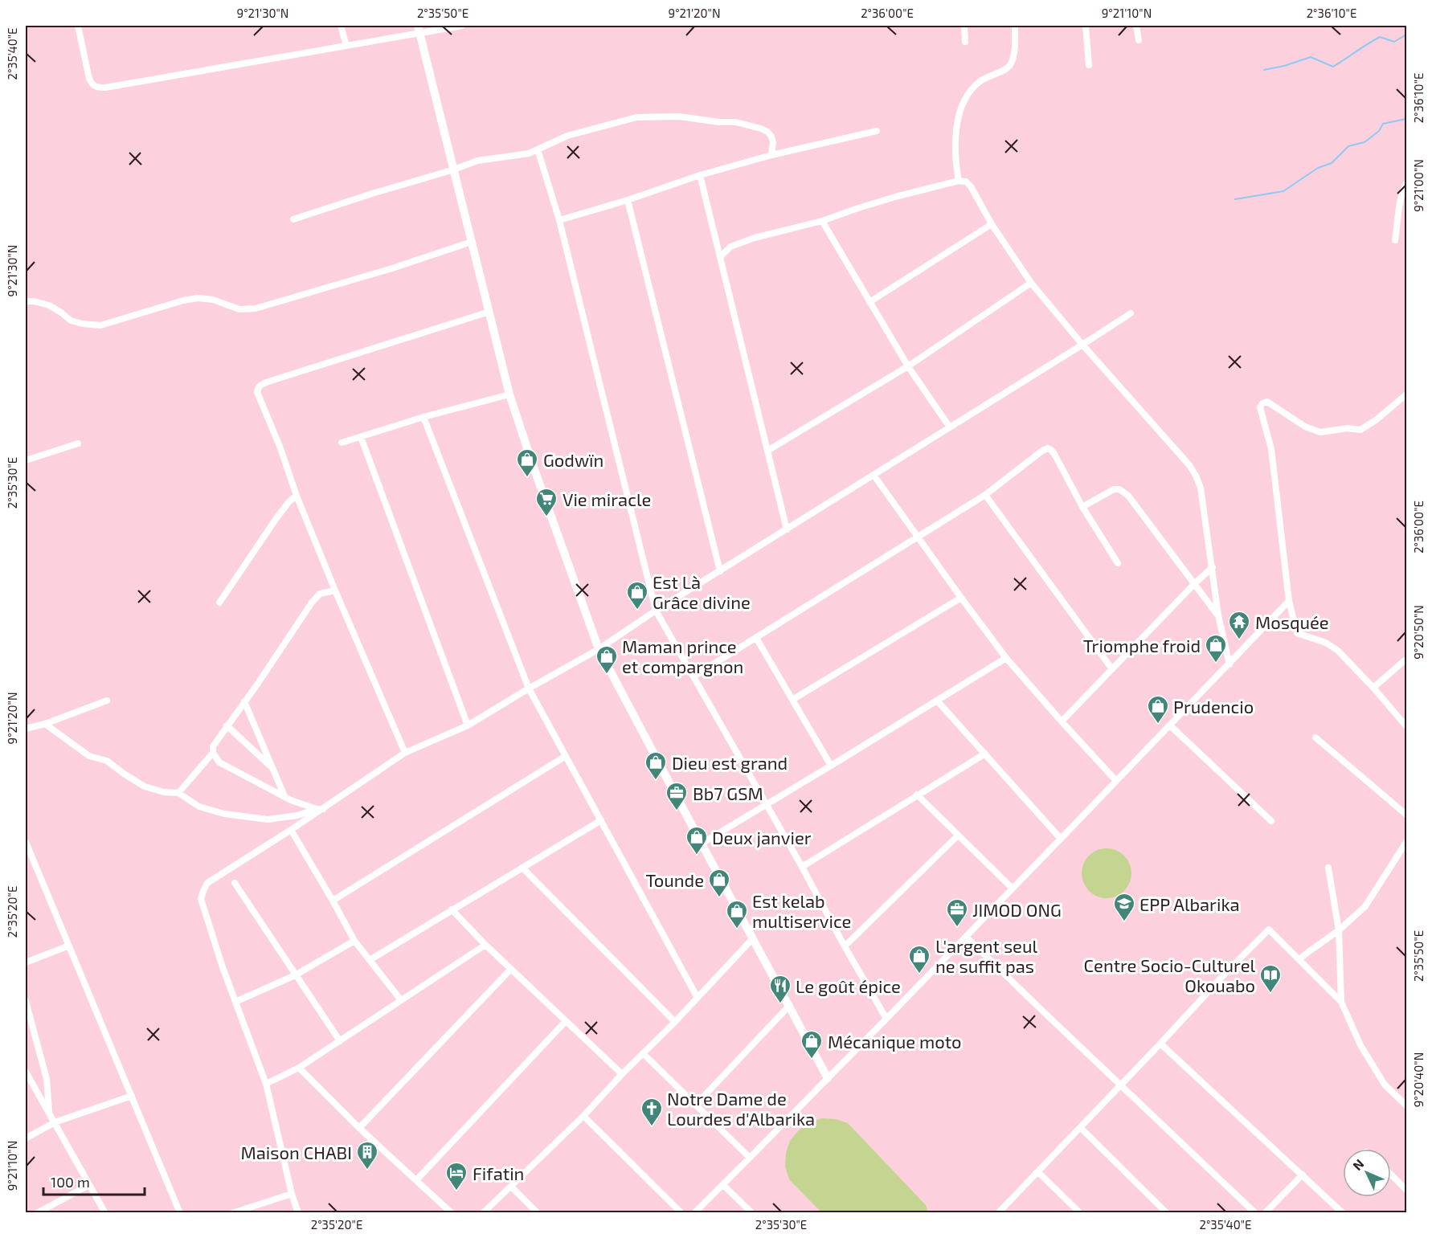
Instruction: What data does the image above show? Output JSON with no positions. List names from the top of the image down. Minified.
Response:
{"places":{"shop":["Godwïn","Est Là Grâce divine","Triomphe froid","Maman prince et compargnon","Prudencio","Dieu est grand","Deux janvier","Tounde","Est kelab multiservice","L'argent seul ne suffit pas","Mécanique moto"],"supermarket":["Vie miracle"],"temple":["Mosquée"],"office":["Bb7 GSM","JIMOD ONG"],"school or university":["EPP Albarika"],"library":["Centre Socio-Culturel Okouabo"],"restaurant":["Le goût épice"],"church":["Notre Dame de Lourdes d'Albarika"],"building":["Maison CHABI"],"hotel":["Fifatin"]},"scale_bar":"100 m","north":"top left","coordinates":["9°21'30\"N","2°35'50\"E","9°21'20\"N","2°36'00\"E","9°21'10\"N","2°36'10\"E","2°35'40\"E","9°21'00\"N","2°35'30\"E","9°20'50\"N","2°35'20\"E","9°20'40\"N"]}
